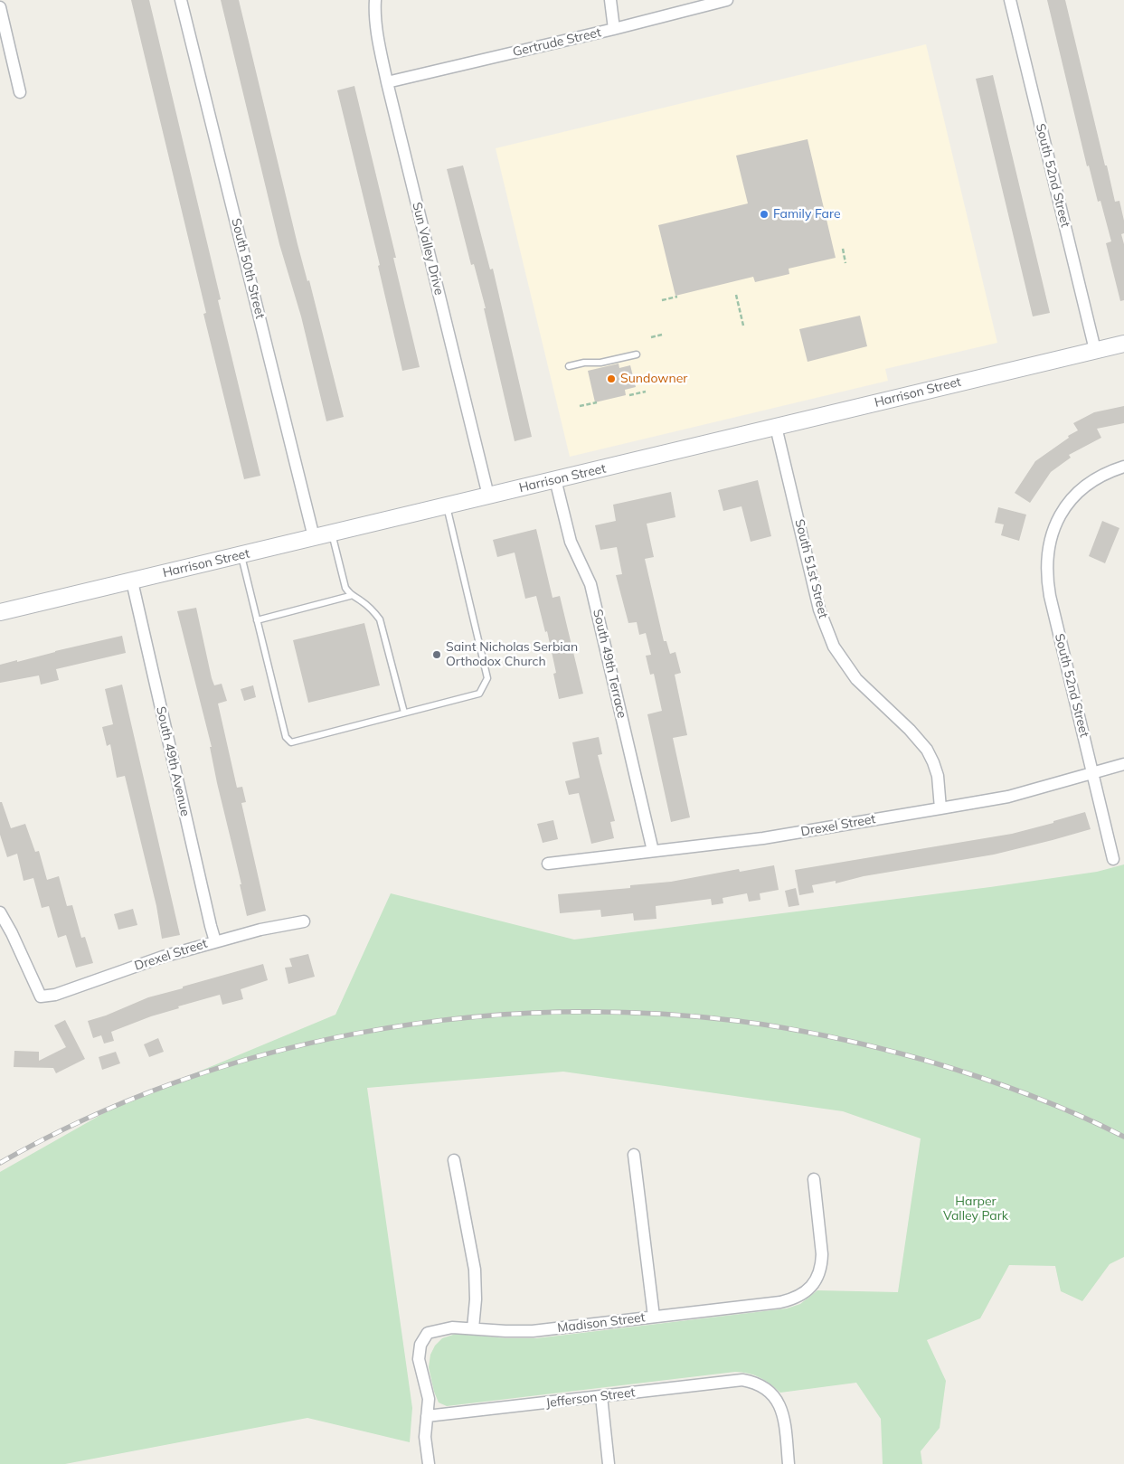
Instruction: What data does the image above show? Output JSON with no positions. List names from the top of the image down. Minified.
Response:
{"streets":{"main road":["Harrison Street"],"street":["Gertrude Street","South 52nd Street","Sun Valley Drive","South 50th Street","South 51st Street","South 49th Terrace","South 49th Avenue","Drexel Street","Madison Street","Jefferson Street"]},"crossings":[["Gertrude Street","Sun Valley Drive"],["South 52nd Street","Harrison Street"],["South 52nd Street","Drexel Street"],["Sun Valley Drive","Harrison Street"],["South 50th Street","Harrison Street"],["Harrison Street","South 51st Street"],["Harrison Street","South 49th Terrace"],["Harrison Street","South 49th Avenue"],["South 51st Street","Drexel Street"],["South 49th Terrace","Drexel Street"],["South 49th Avenue","Drexel Street"],["Madison Street","Jefferson Street"]],"parks":["Harper Valley Park"],"places":["Family Fare","Sundowner","Saint Nicholas Serbian Orthodox Church"]}
